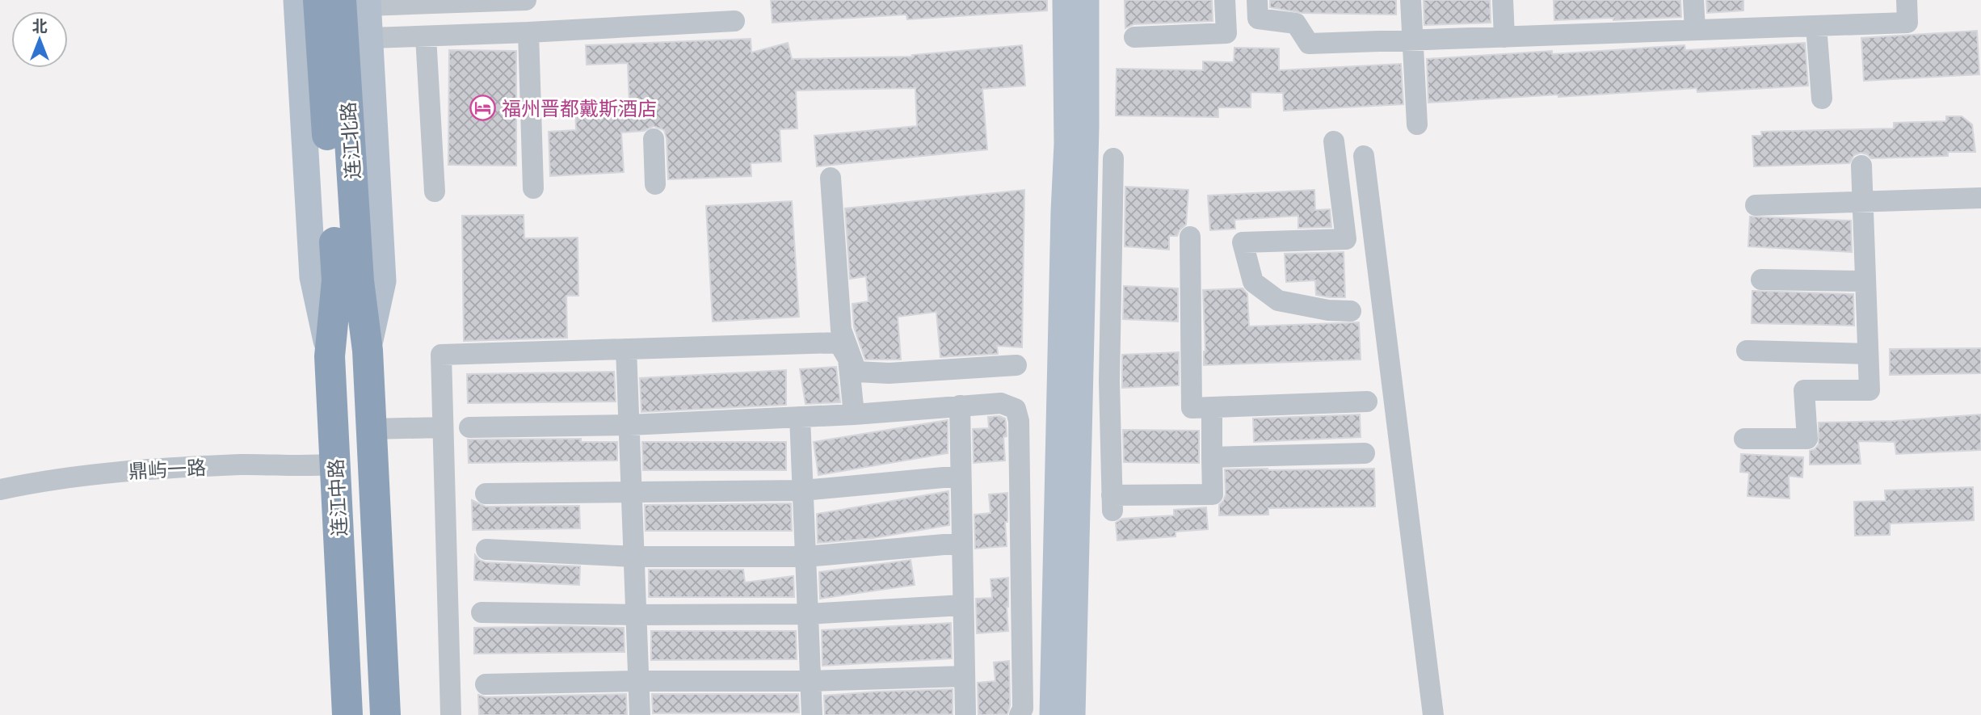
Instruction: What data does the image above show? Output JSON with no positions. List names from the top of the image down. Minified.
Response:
{"streets":{"highway":["连江北路","连江中路"],"street":["鼎屿一路"]},"crossings":[["连江北路","连江中路"],["鼎屿一路","连江中路"]],"places":{"hotel":["福州晋都戴斯酒店"]},"north":"top"}
